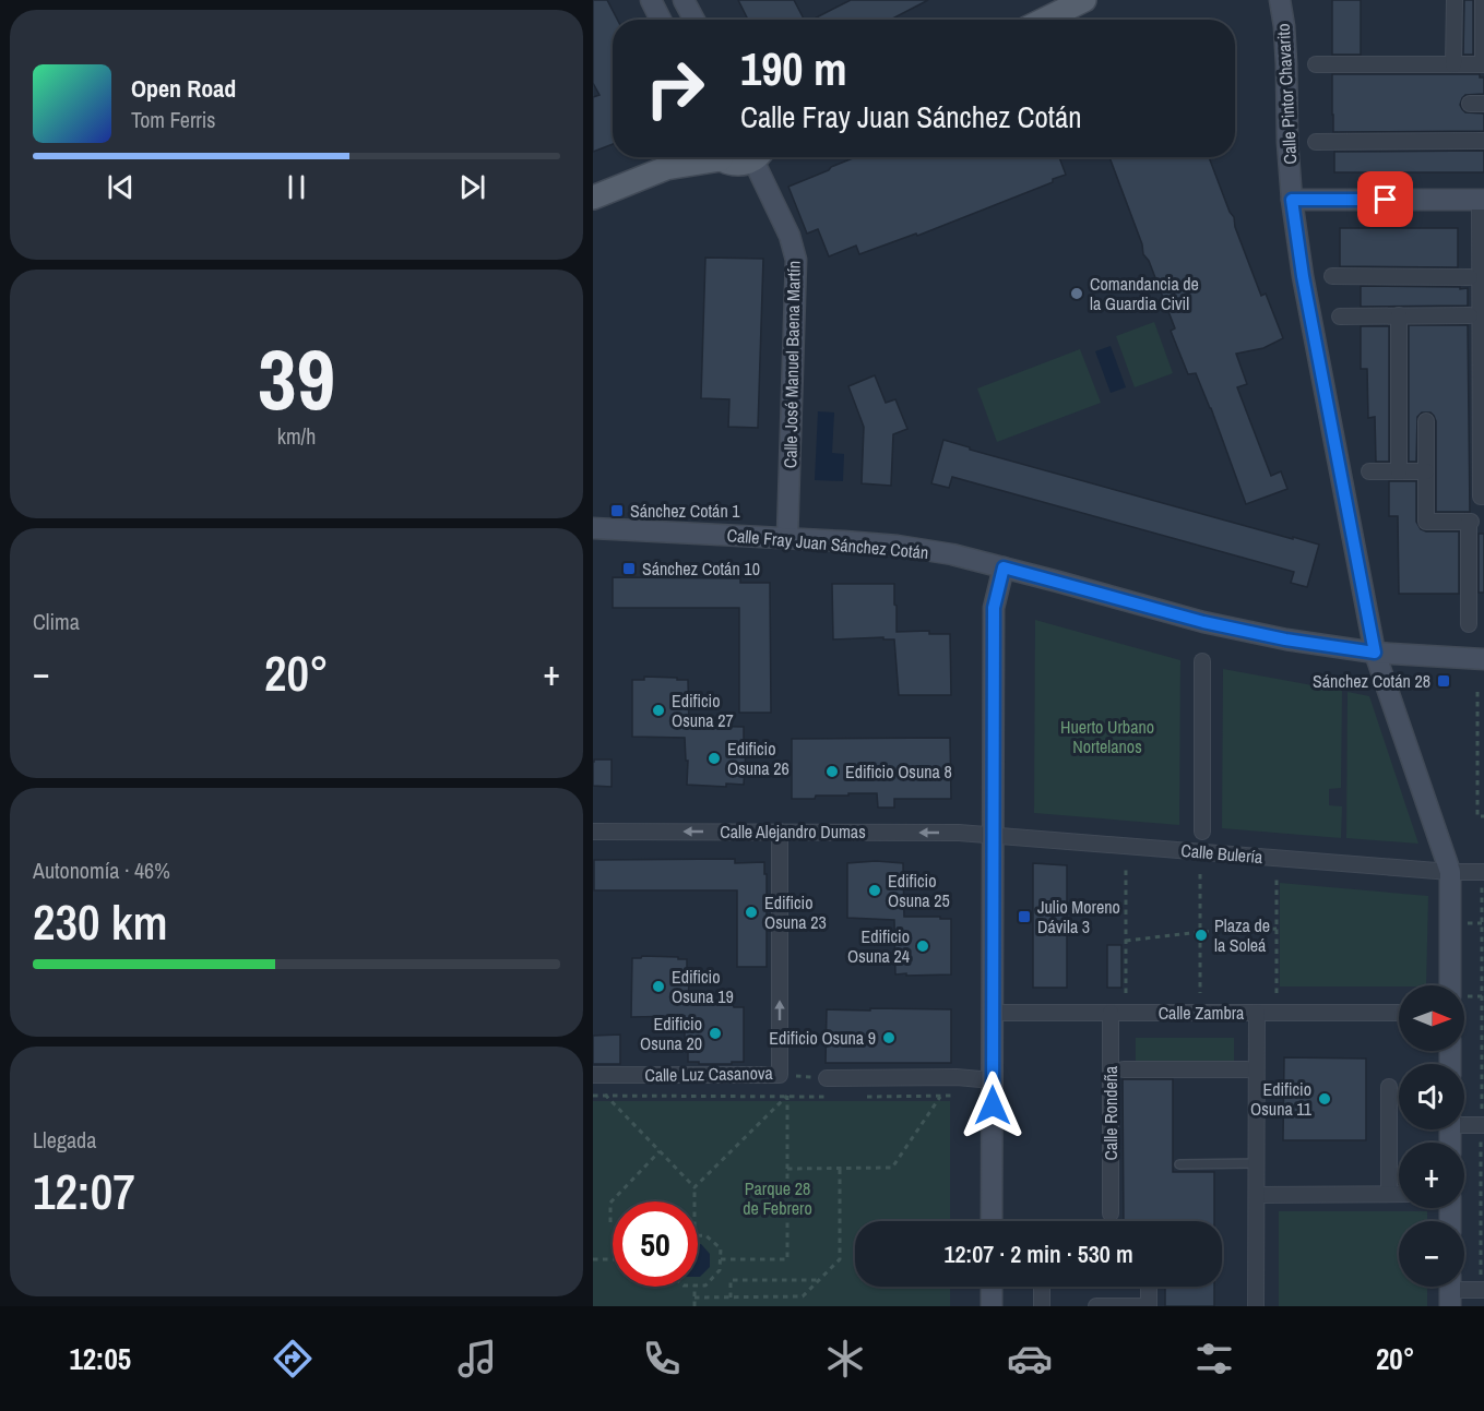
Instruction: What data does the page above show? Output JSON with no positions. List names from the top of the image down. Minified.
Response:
{"streets":{"main road":["Calle Pintor Chavarito","Calle José Manuel Baena Martín","Calle Fray Juan Sánchez Cotán"],"street":["Calle Alejandro Dumas","Calle Bulería","Calle Zambra","Calle Luz Casanova","Calle Rondeña"]},"crossings":[["Calle Pintor Chavarito","Calle Fray Juan Sánchez Cotán"],["Calle Pintor Chavarito","Calle Bulería"],["Calle José Manuel Baena Martín","Calle Fray Juan Sánchez Cotán"],["Calle Alejandro Dumas","Calle Bulería"],["Calle Alejandro Dumas","Calle Luz Casanova"],["Calle Zambra","Calle Rondeña"]],"one_way":["Calle Alejandro Dumas"],"parks":["Huerto Urbano Nortelanos","Parque 28 de Febrero"],"places":{"other":["Comandancia de la Guardia Civil","Edificio Osuna 27","Edificio Osuna 26","Edificio Osuna 8","Edificio Osuna 25","Edificio Osuna 23","Plaza de la Soleá","Edificio Osuna 24","Edificio Osuna 19","Edificio Osuna 20","Edificio Osuna 9","Edificio Osuna 11"],"transit":["Sánchez Cotán 1","Sánchez Cotán 10","Sánchez Cotán 28","Julio Moreno Dávila 3"]},"north":"right","page":{"turn":["190 m","Calle Fray Juan Sánchez Cotán"],"song":["Open Road","Tom Ferris"],"tile":[["39","km/h"],"Clima",["Autonomía · 46%","230 km"],["Llegada","12:07"]],"heat":["−","20°","+"],"map_buttons":["+","−"],"limit":"50","trip":"12:07 · 2 min · 530 m","tabs":["12:05","20°"]}}
